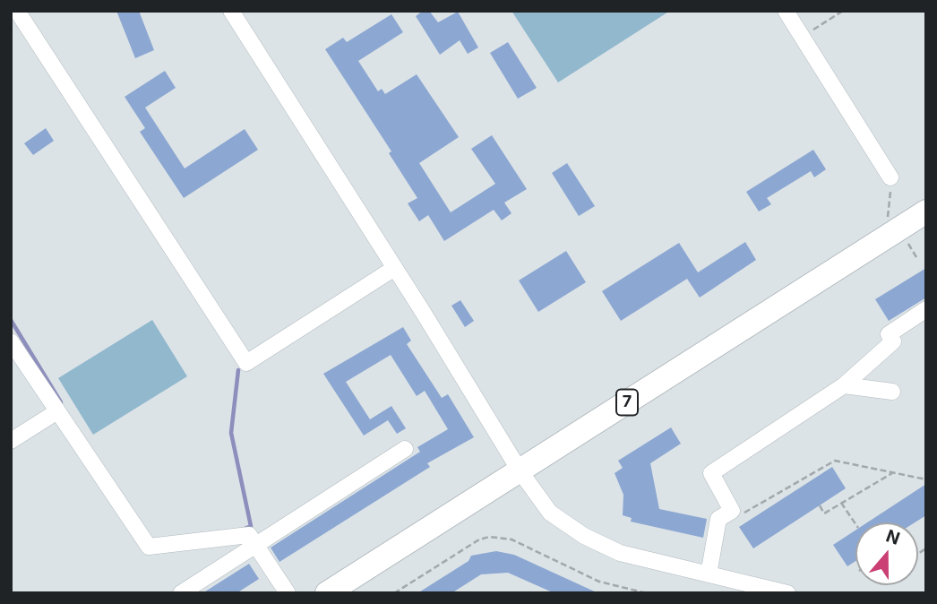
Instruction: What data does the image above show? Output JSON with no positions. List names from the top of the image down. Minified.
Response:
{"streets":{"highway":["7"]},"north":"top"}
